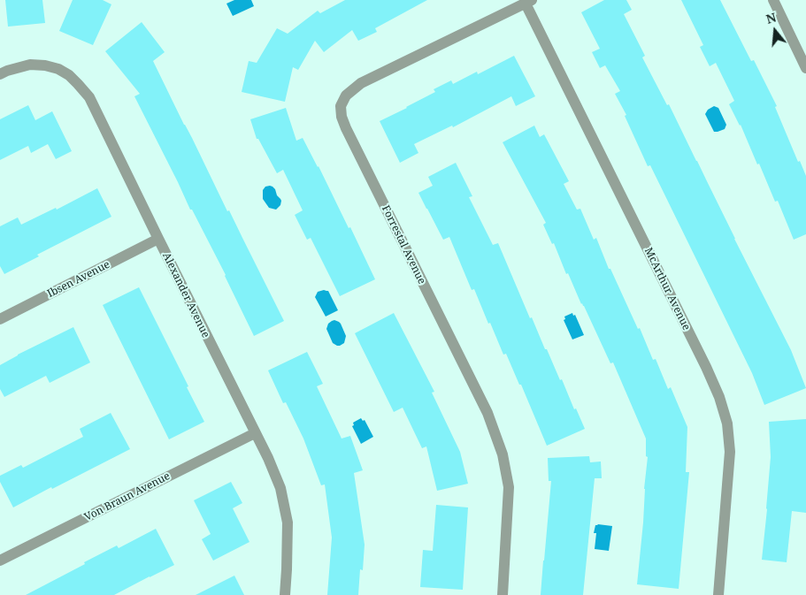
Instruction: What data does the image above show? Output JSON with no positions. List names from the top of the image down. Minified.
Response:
{"streets":{"street":["Forrestal Avenue","Ibsen Avenue","McArthur Avenue","Alexander Avenue","Von Braun Avenue"]},"crossings":[["Forrestal Avenue","McArthur Avenue"],["Ibsen Avenue","Alexander Avenue"],["Alexander Avenue","Von Braun Avenue"]],"north":"top"}
